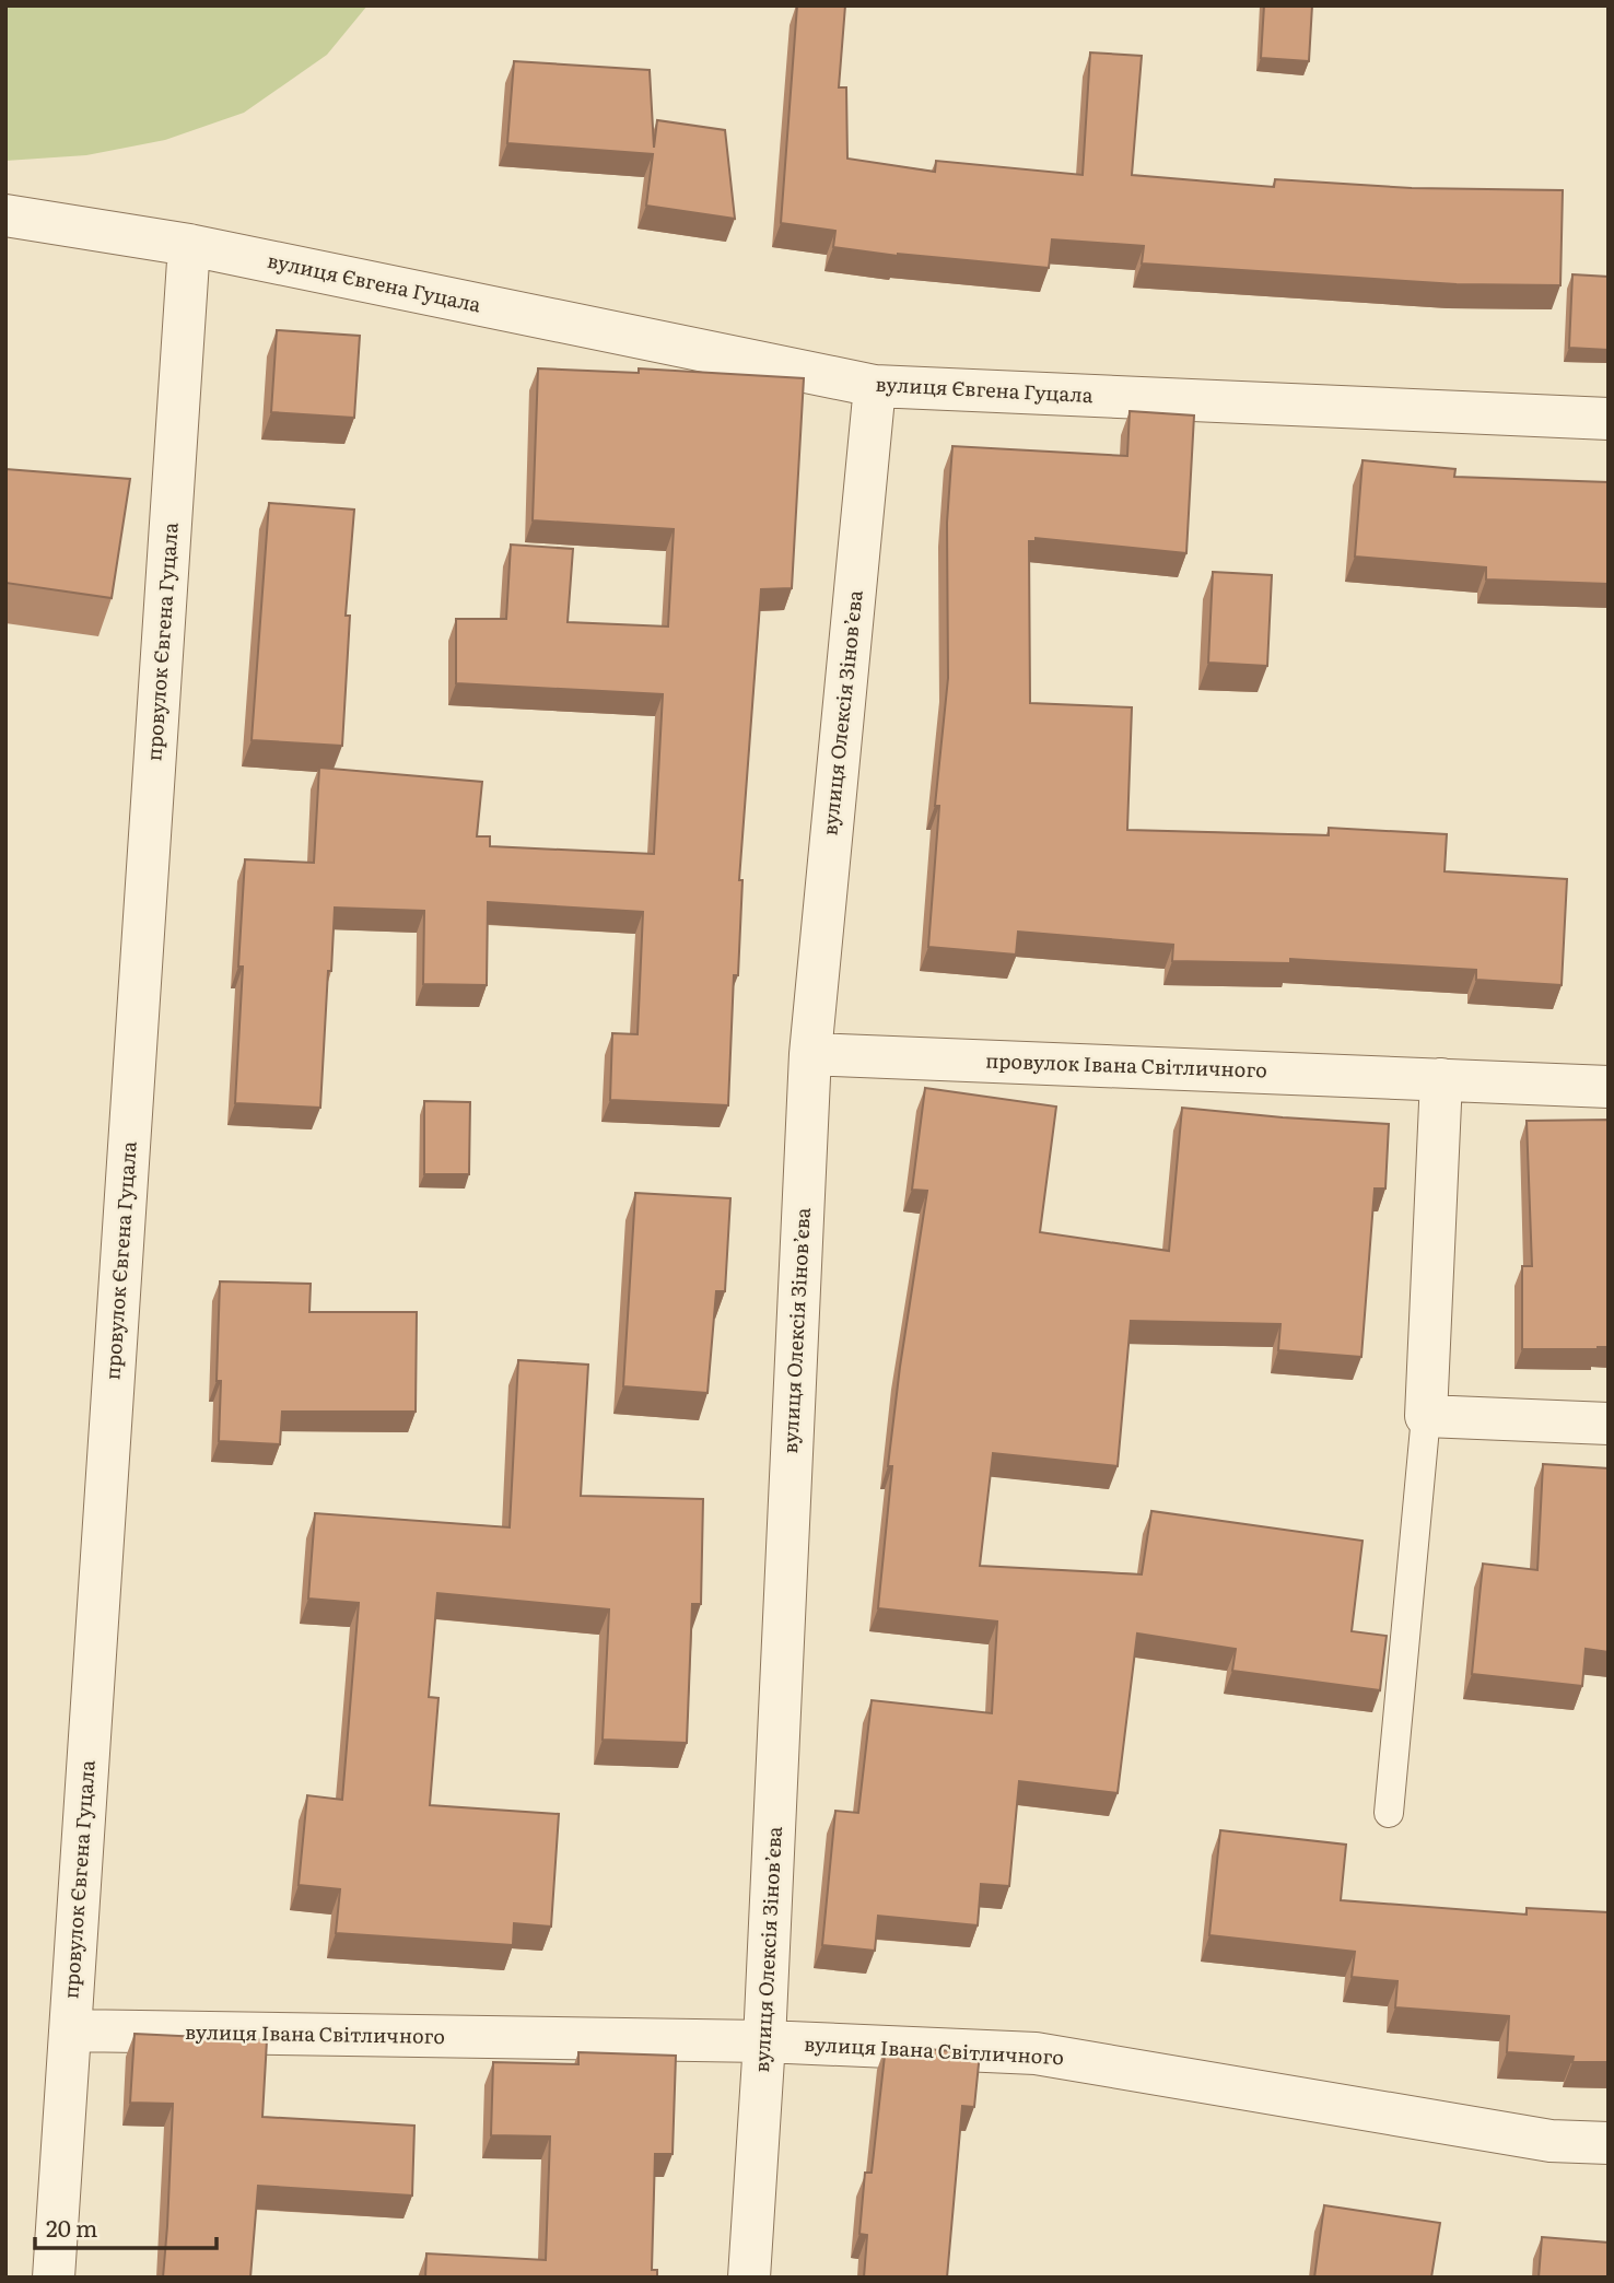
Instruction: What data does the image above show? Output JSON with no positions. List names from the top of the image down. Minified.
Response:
{"streets":{"street":["вулиця Євгена Гуцала","провулок Євгена Гуцала","вулиця Олексія Зіновʼєва","провулок Івана Світличного","вулиця Івана Світличного"]},"crossings":[["вулиця Євгена Гуцала","провулок Євгена Гуцала"],["вулиця Євгена Гуцала","вулиця Олексія Зіновʼєва"],["провулок Євгена Гуцала","вулиця Івана Світличного"],["вулиця Олексія Зіновʼєва","провулок Івана Світличного"],["вулиця Олексія Зіновʼєва","вулиця Івана Світличного"]],"scale_bar":"20 m"}
